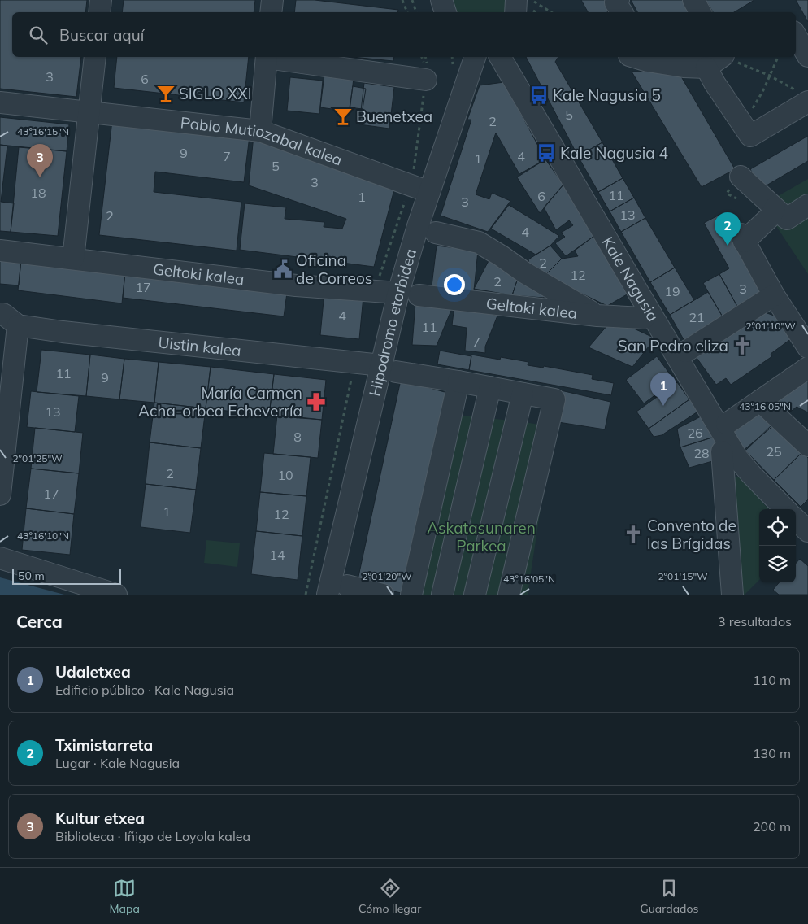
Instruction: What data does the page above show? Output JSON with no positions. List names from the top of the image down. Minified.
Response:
{"streets":{"street":["Pablo Mutiozabal kalea","Geltoki kalea","Kale Nagusia","Hipodromo etorbidea","Uistin kalea"]},"crossings":[["Pablo Mutiozabal kalea","Hipodromo etorbidea"],["Geltoki kalea","Hipodromo etorbidea"],["Hipodromo etorbidea","Uistin kalea"]],"parks":["Askatasunaren Parkea"],"places":{"bar":["SIGLO XXI","Buenetxea"],"bus stop":["Kale Nagusia 5","Kale Nagusia 4"],"public building":["Oficina de Correos"],"church":["San Pedro eliza","Convento de las Brígidas"],"pharmacy":["María Carmen Acha-orbea Echeverría"]},"house_numbers":["3","6","5","2","9","7","4","1","5","3","18","11","6","1","3","13","2","4","2","12","2","17","3","19","4","21","11","7","11","9","13","26","8","25","28","2","10","17","1","12","14"],"scale_bar":"50 m","page":{"search":"Buscar aquí","pins":["3","2","1"],"scale":"50 m","heading":["Cerca","3 resultados"],"list":[{"mark":"1","name":"Udaletxea","note":"Edificio público · Kale Nagusia","value":"110 m"},{"mark":"2","name":"Tximistarreta","note":"Lugar · Kale Nagusia","value":"130 m"},{"mark":"3","name":"Kultur etxea","note":"Biblioteca · Iñigo de Loyola kalea","value":"200 m"}],"nav":["Mapa","Cómo llegar","Guardados"]},"coordinates":["43°16'15\"N","2°01'10\"W","43°16'05\"N","2°01'25\"W","43°16'10\"N","2°01'20\"W","2°01'15\"W"]}
